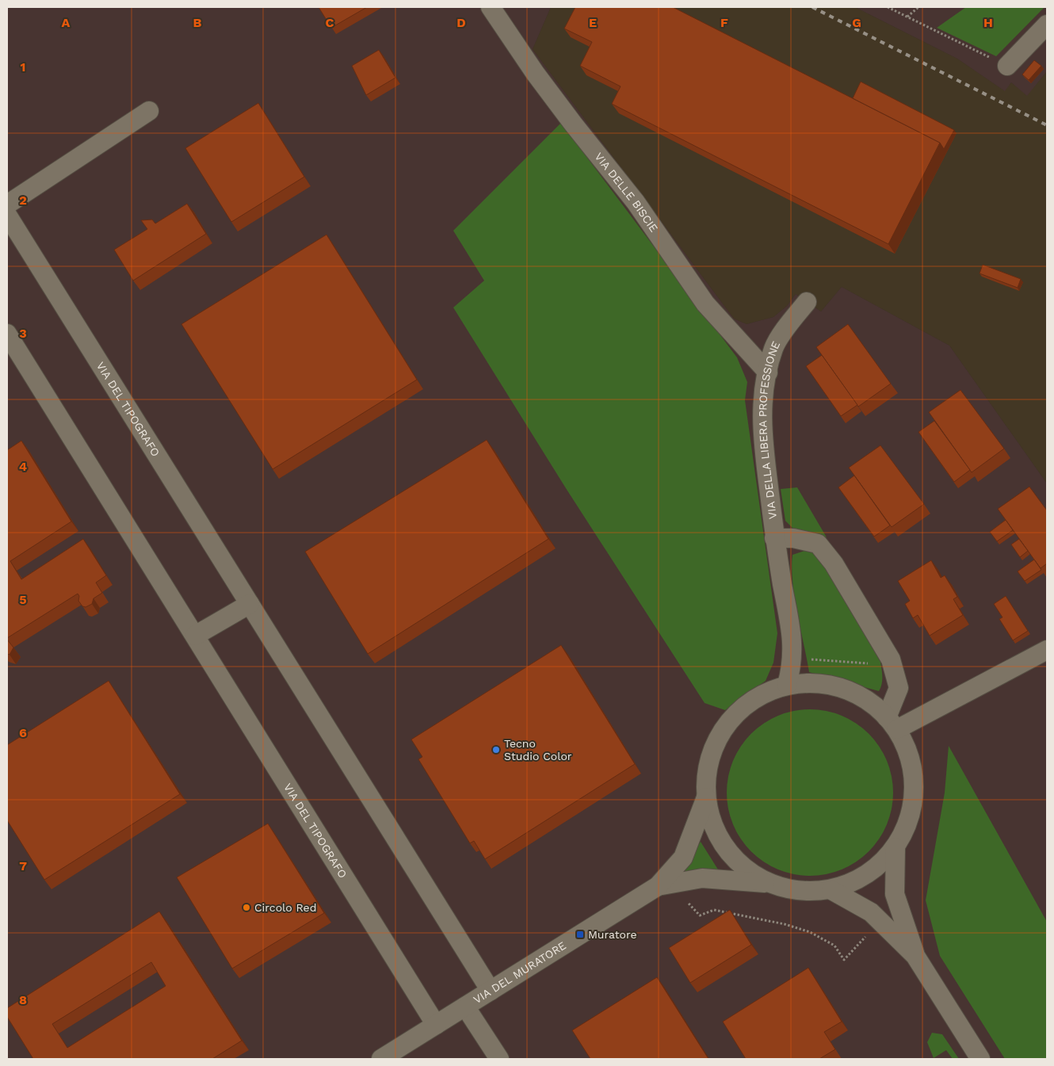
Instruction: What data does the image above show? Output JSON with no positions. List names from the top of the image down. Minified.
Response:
{"streets":{"street":["VIA DELLE BISCIE","VIA DEL TIPOGRAFO","VIA DELLA LIBERA PROFESSIONE","VIA DEL MURATORE"]},"crossings":[["VIA DELLE BISCIE","VIA DELLA LIBERA PROFESSIONE"],["VIA DEL TIPOGRAFO","VIA DEL MURATORE"]],"places":{"other":["Tecno Studio Color","Circolo Red"],"transit":["Muratore"]},"grid":{"columns":["A","B","C","D","E","F","G","H"],"rows":["1","2","3","4","5","6","7","8"]}}
